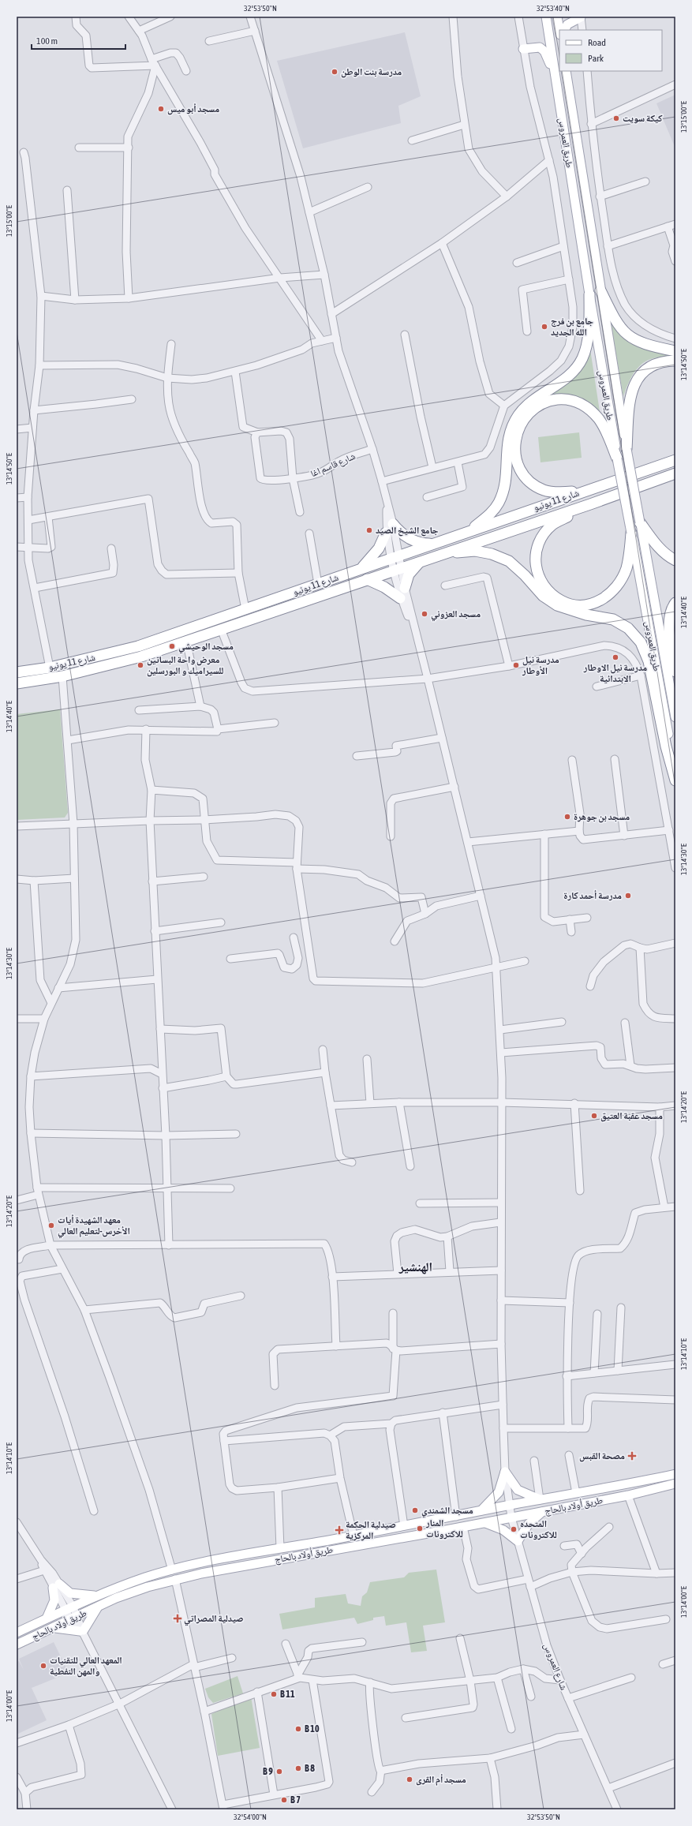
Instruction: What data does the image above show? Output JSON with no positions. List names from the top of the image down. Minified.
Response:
{"streets":{"highway":["شارع 11 يونيو"],"main road":["طريق العمروس","طريق أولاد بالحاج"],"street":["شارع قاسم اغا","شارع العمروس"]},"crossings":[["طريق أولاد بالحاج","شارع العمروس"]],"districts":["الهنشير"],"places":{"other":["مدرسة بنت الوطن","مسجد أبو ميس","كيكة سويت","جامع بن فرج الله الجديد","جامع الشيخ الصيد","مسجد العزوني","مسجد الوحيشي","مدرسة نيل الاوطار الابتدائية","معرض واحة البساتين للسيراميك و البورسلين","مدرسة نيل الأوطار","مسجد بن جوهرة","مدرسة أحمد كارة","مسجد عقبة العتيق","معهد الشهيدة أيات الأخرس-لتعليم العالي","مسجد الشمندي","المنار للاكترونات","المتحده للاكترونات","المعهد العالي للتقنيات والمهن النفطية","B 11","B 10","B 8","B 9","مسجد أم القرى","B 7"],"health":["مصحة القبس","صيدلية الحكمة المركزية","صيدلية المصراتي"]},"legend":["Road","Park"],"scale_bar":"100 m","coordinates":["32°53'50\"N","32°53'40\"N","13°15'00\"E","13°14'50\"E","13°14'40\"E","13°14'30\"E","13°14'20\"E","13°14'10\"E","13°14'00\"E","32°54'00\"N"]}
